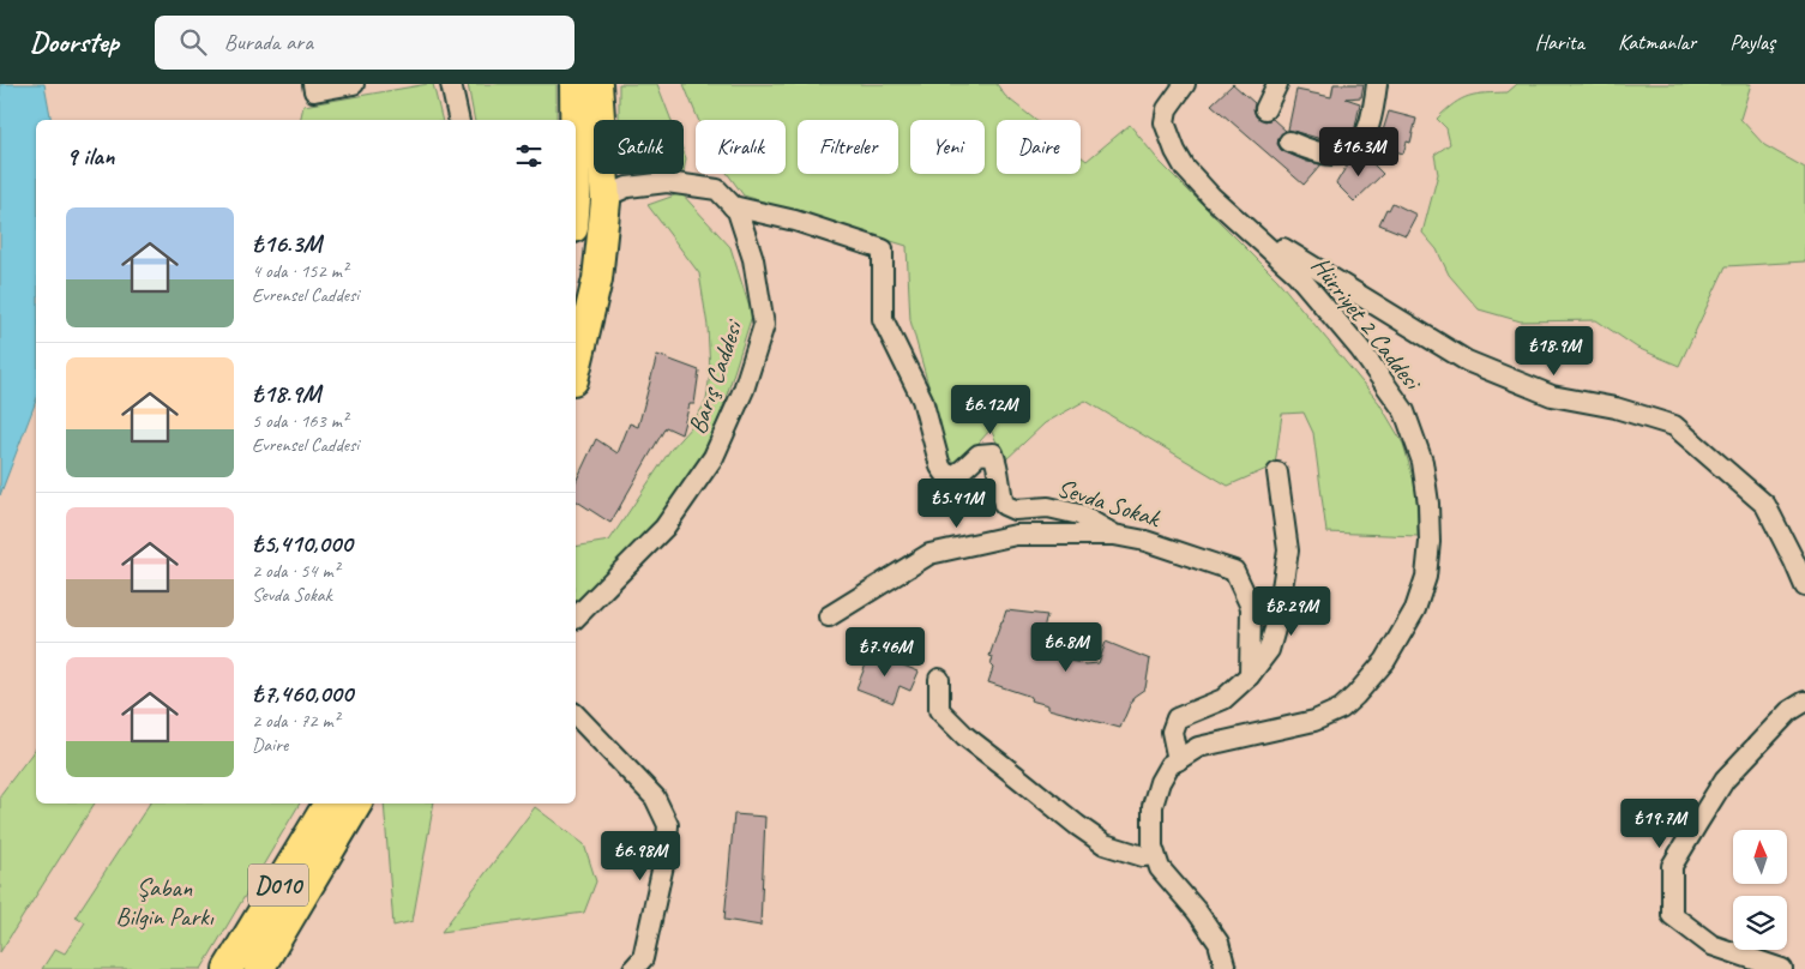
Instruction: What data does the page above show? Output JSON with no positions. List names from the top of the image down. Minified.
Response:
{"streets":{"highway":["D010"],"street":["Hürriyet 2 Caddesi","Barış Caddesi","Sevda Sokak"]},"crossings":[["Barış Caddesi","Sevda Sokak"]],"parks":["Şaban Bilgin Parkı"],"north":"top","page":{"header":"Doorstep","search":"Burada ara","nav":["Harita","Katmanlar","Paylaş"],"chip":["Satılık","Kiralık","Filtreler","Yeni","Daire"],"heading":"9 ilan","price":["₺16.3M","₺18.9M","₺6.12M","₺5.41M","₺8.29M","₺6.8M","₺7.46M","₺19.7M","₺6.98M"],"list":[{"name":"₺16.3M","note":"4 oda · 152 m² · Evrensel Caddesi"},{"name":"₺18.9M","note":"5 oda · 163 m² · Evrensel Caddesi"},{"name":"₺5,410,000","note":"2 oda · 54 m² · Sevda Sokak"},{"name":"₺7,460,000","note":"2 oda · 72 m² · Daire"}]}}
